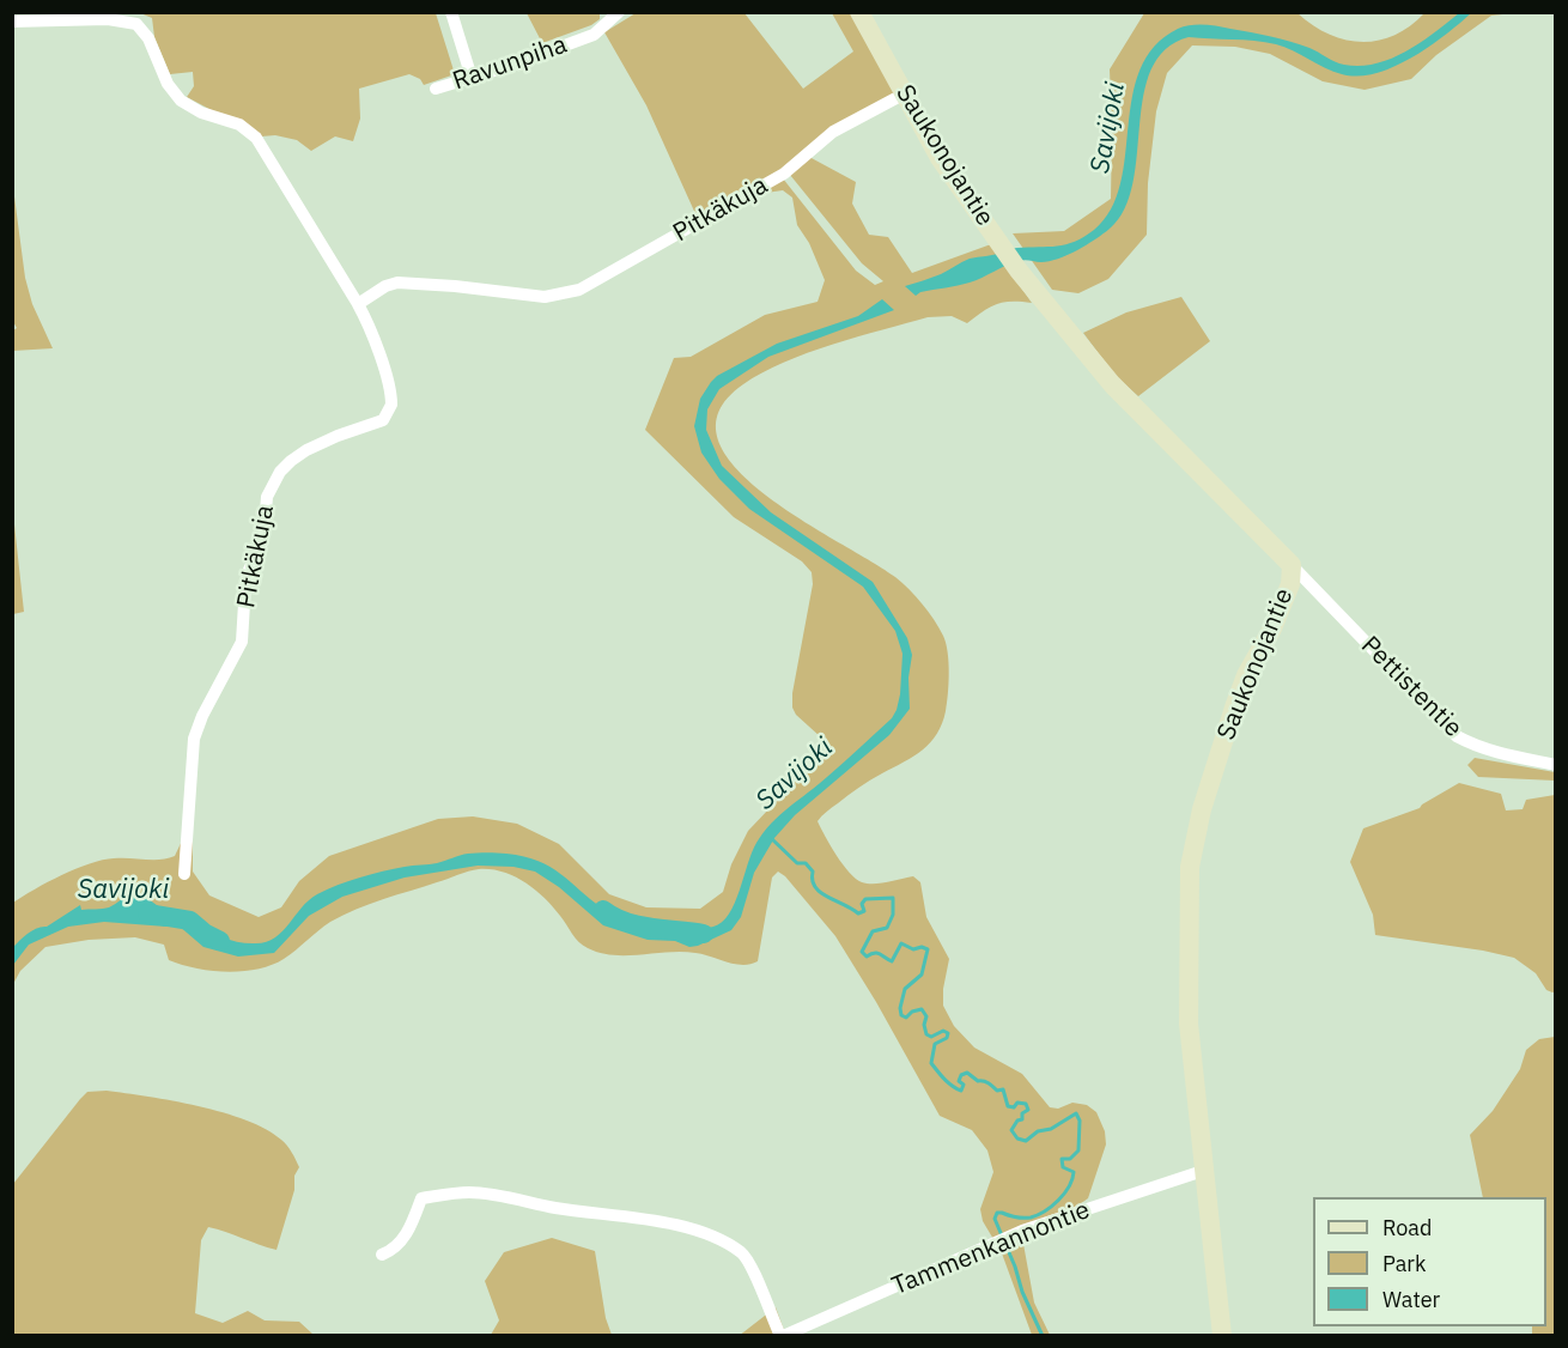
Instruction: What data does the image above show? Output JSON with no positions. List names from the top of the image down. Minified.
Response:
{"streets":{"street":["Ravunpiha","Saukonojantie","Pitkäkuja","Pettistentie","Tammenkannontie"]},"crossings":[["Saukonojantie","Pitkäkuja"],["Saukonojantie","Pettistentie"],["Saukonojantie","Tammenkannontie"]],"water":["Savijoki"],"legend":["Road","Park","Water"]}
